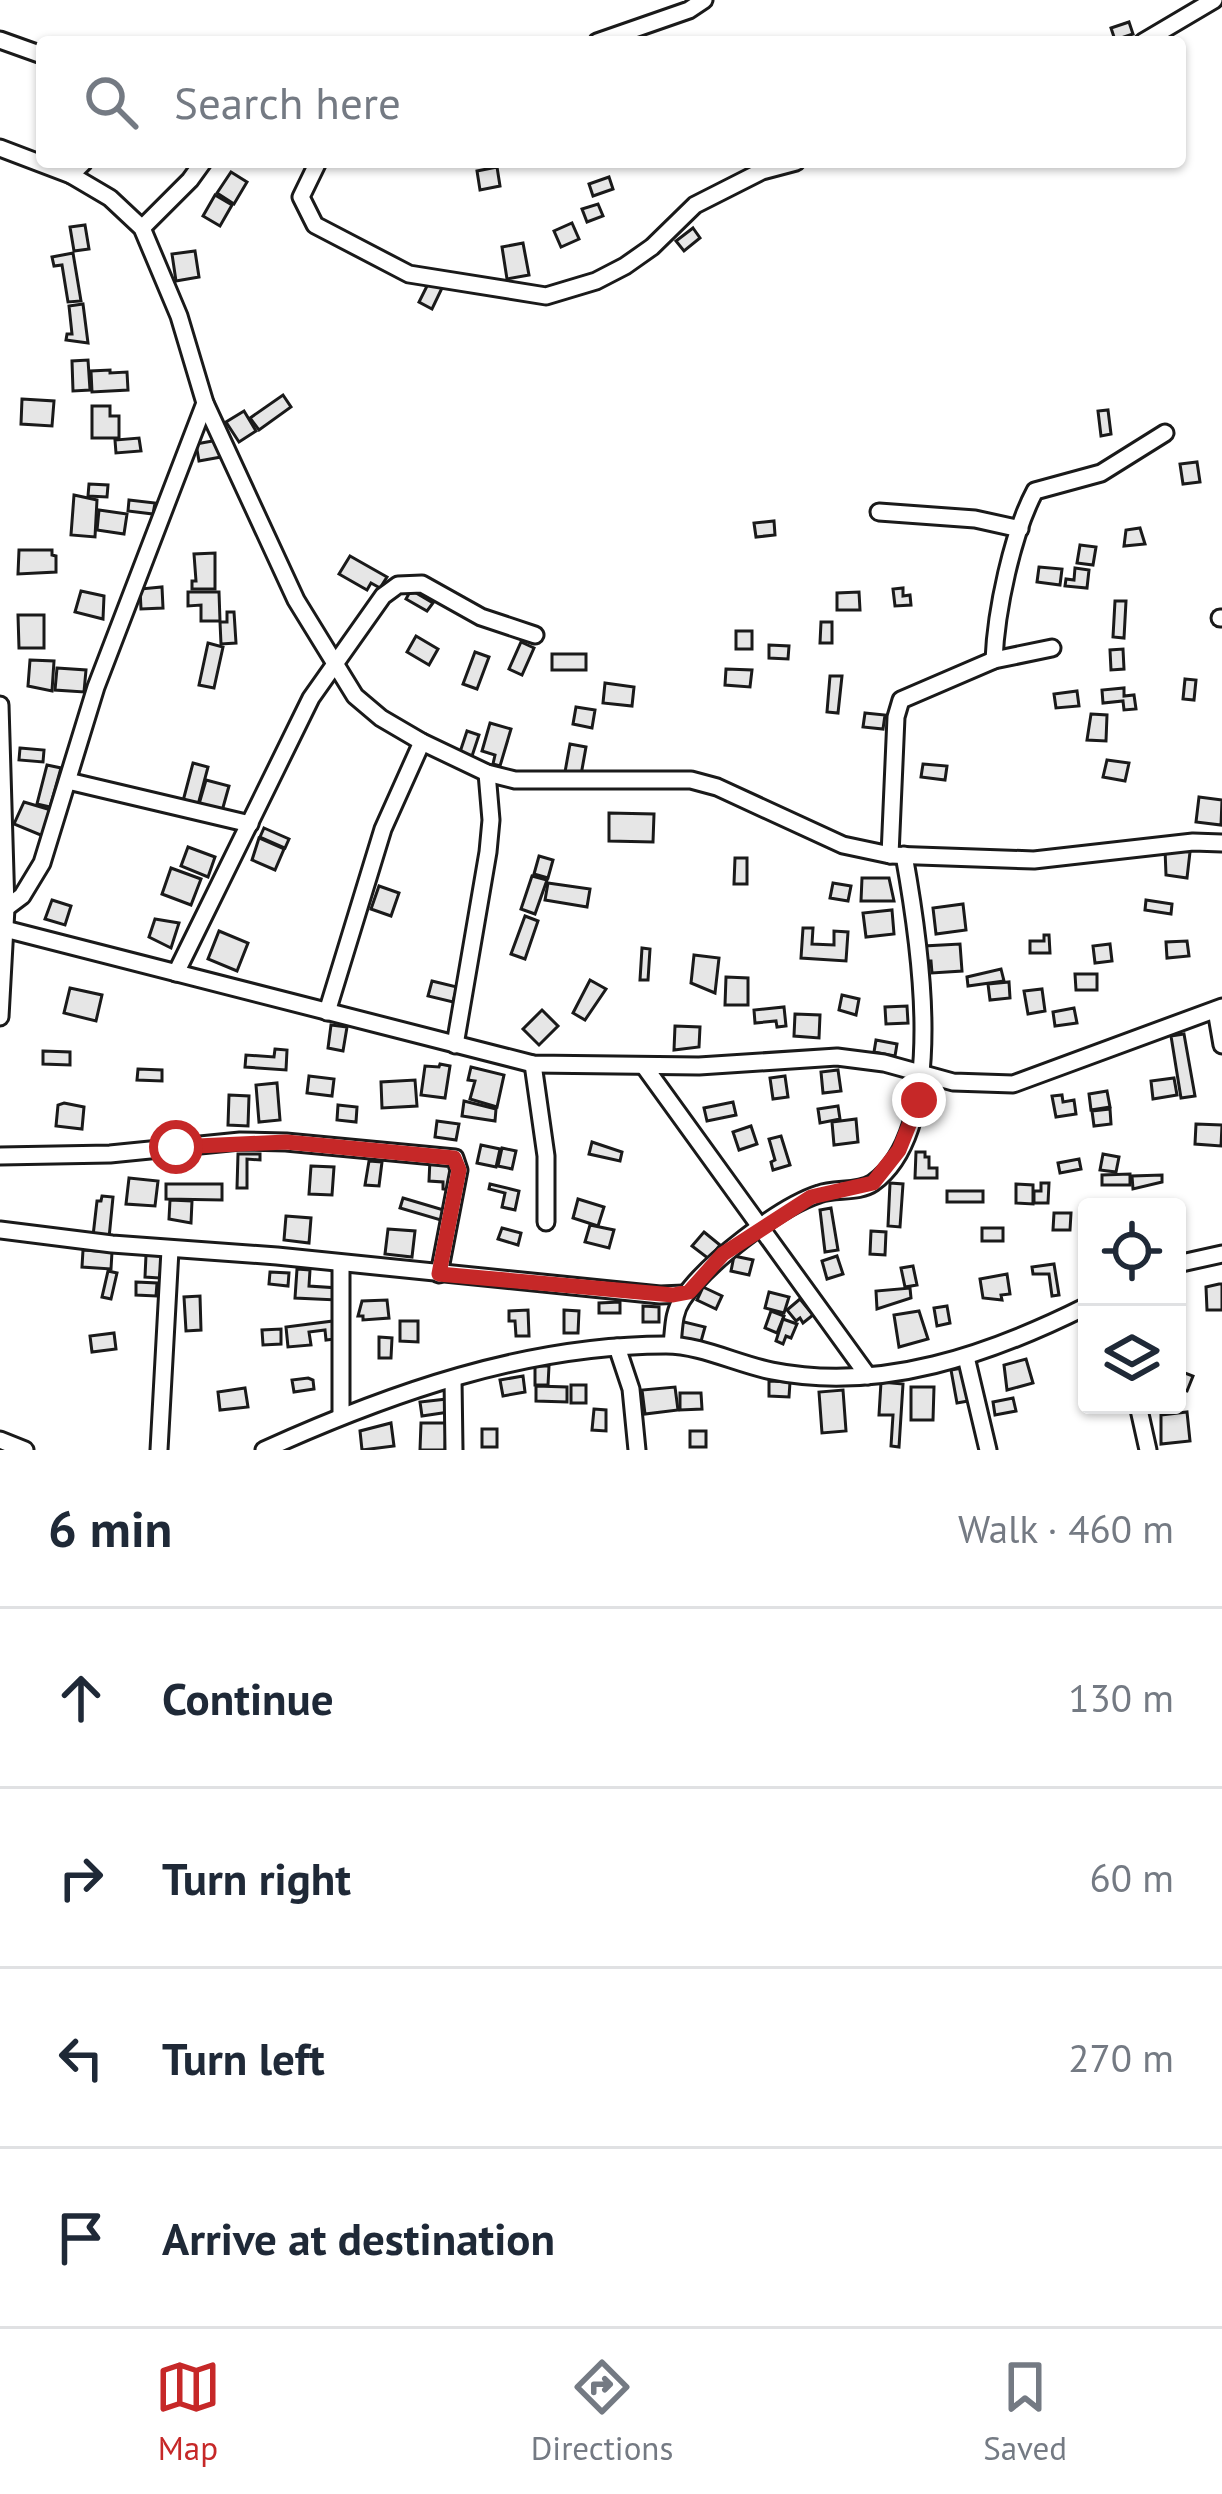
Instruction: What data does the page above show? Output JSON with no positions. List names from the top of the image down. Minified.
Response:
{"page":{"search":"Search here","heading":["6 min","Walk · 460 m"],"list":[["Continue","130 m"],["Turn right","60 m"],["Turn left","270 m"],"Arrive at destination"],"nav":["Map","Directions","Saved"]}}
